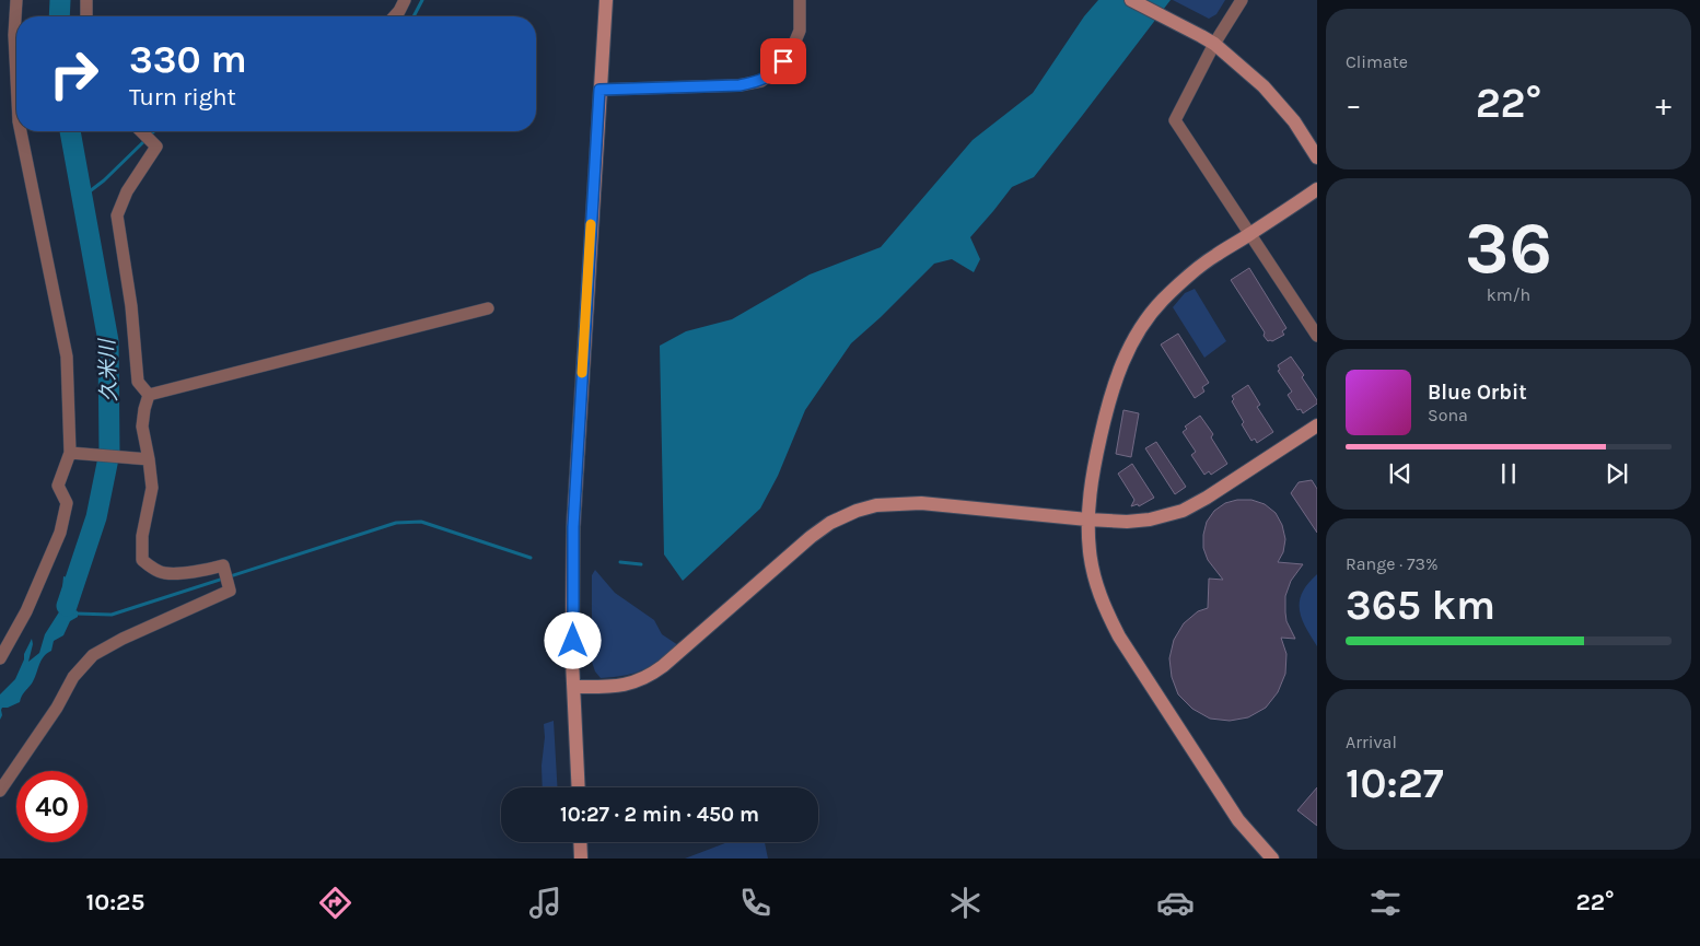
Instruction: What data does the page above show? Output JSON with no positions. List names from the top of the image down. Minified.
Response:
{"water":["久米川"],"page":{"tile":["Climate",["36","km/h"],["Range · 73%","365 km"],["Arrival","10:27"]],"turn":["330 m","Turn right"],"heat":["−","22°","+"],"song":["Blue Orbit","Sona"],"limit":"40","trip":"10:27 · 2 min · 450 m","tabs":["10:25","22°"]}}
